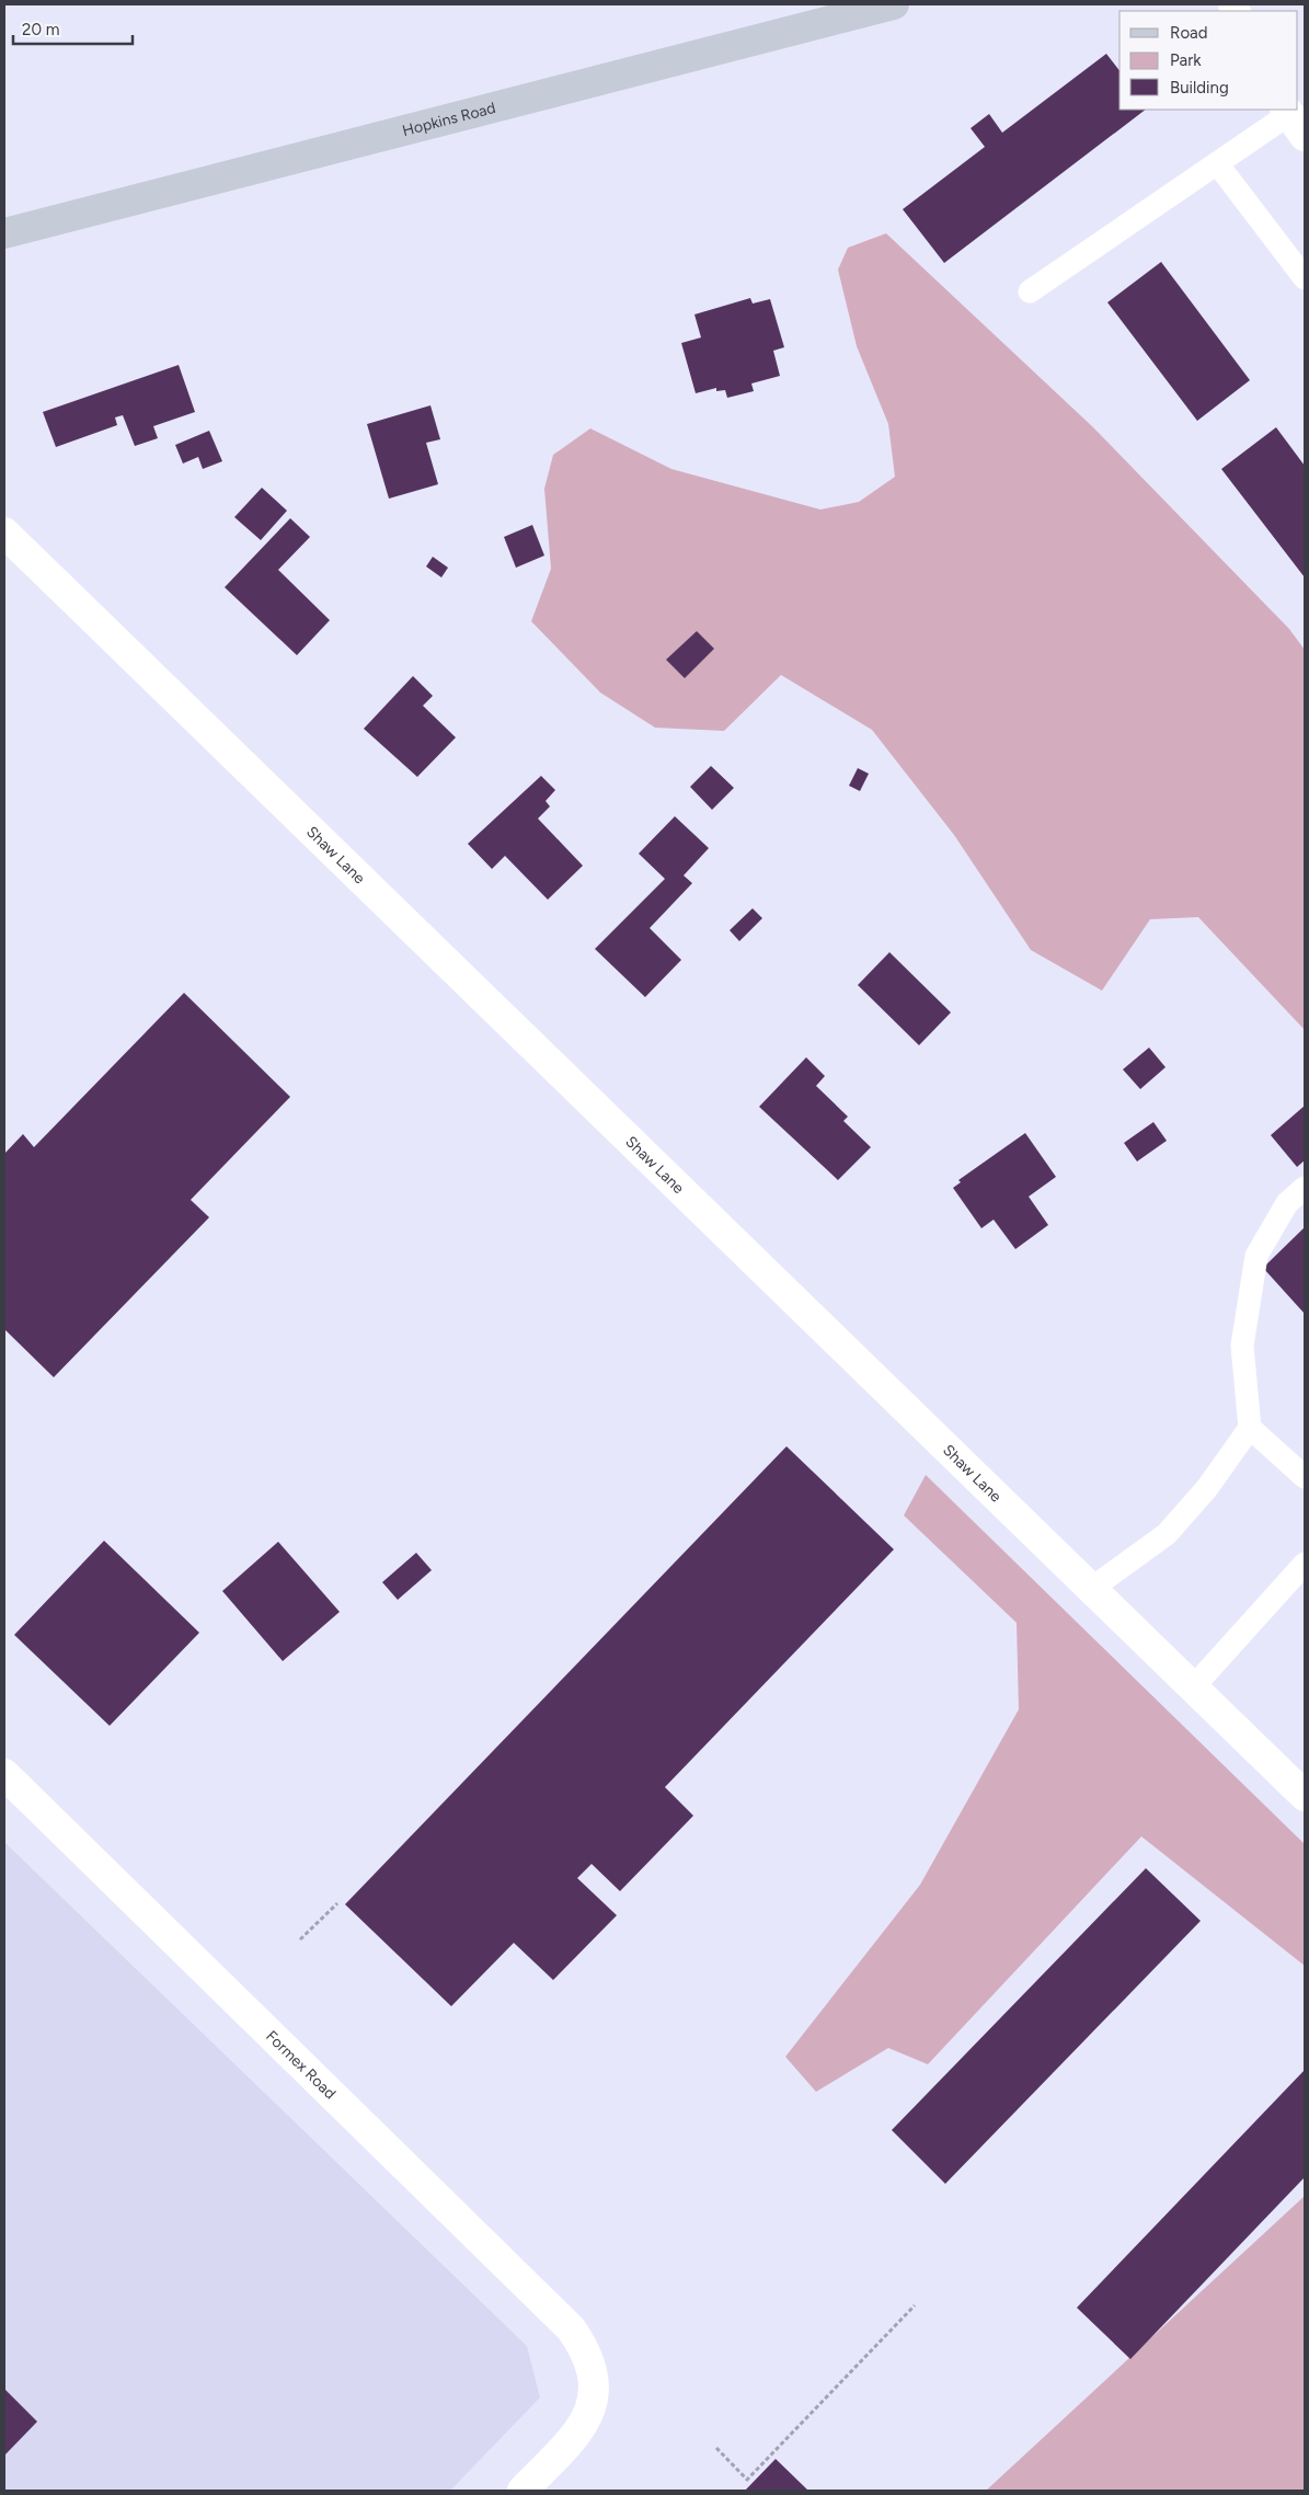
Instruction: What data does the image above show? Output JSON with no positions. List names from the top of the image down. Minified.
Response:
{"streets":{"main road":["Hopkins Road"],"street":["Shaw Lane","Formex Road"]},"legend":["Road","Park","Building"],"scale_bar":"20 m"}
